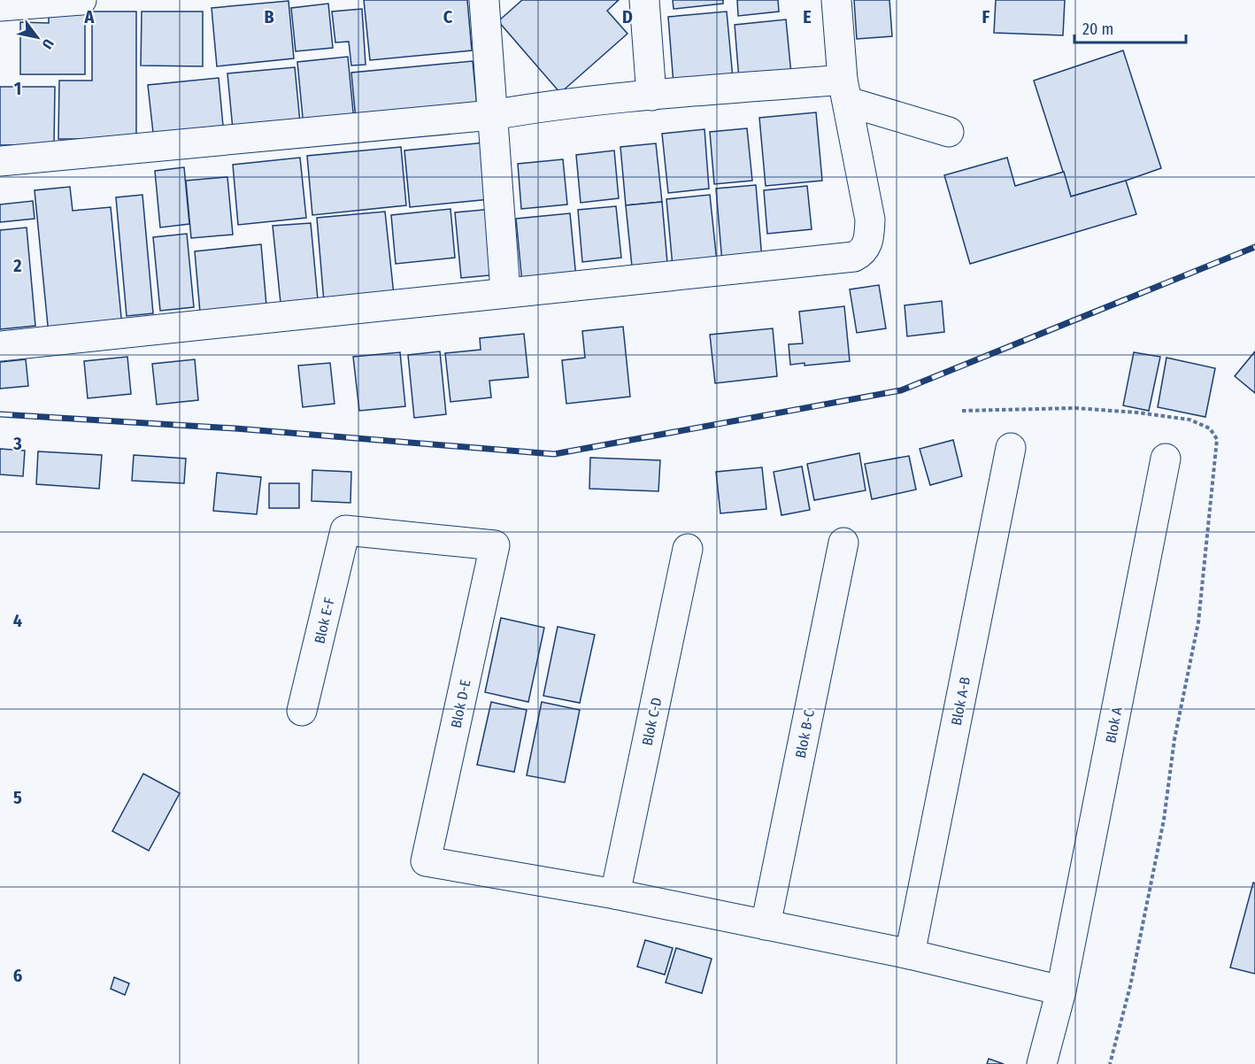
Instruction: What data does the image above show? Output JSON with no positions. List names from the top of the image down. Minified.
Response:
{"streets":{"street":["Blok E-F","Blok A-B","Blok D-E","Blok C-D","Blok A","Blok B-C"]},"crossings":[["Blok E-F","Blok D-E"],["Blok D-E","Blok C-D"]],"scale_bar":"20 m","north":"bottom right","grid":{"columns":["A","B","C","D","E","F"],"rows":["1","2","3","4","5","6"]}}
